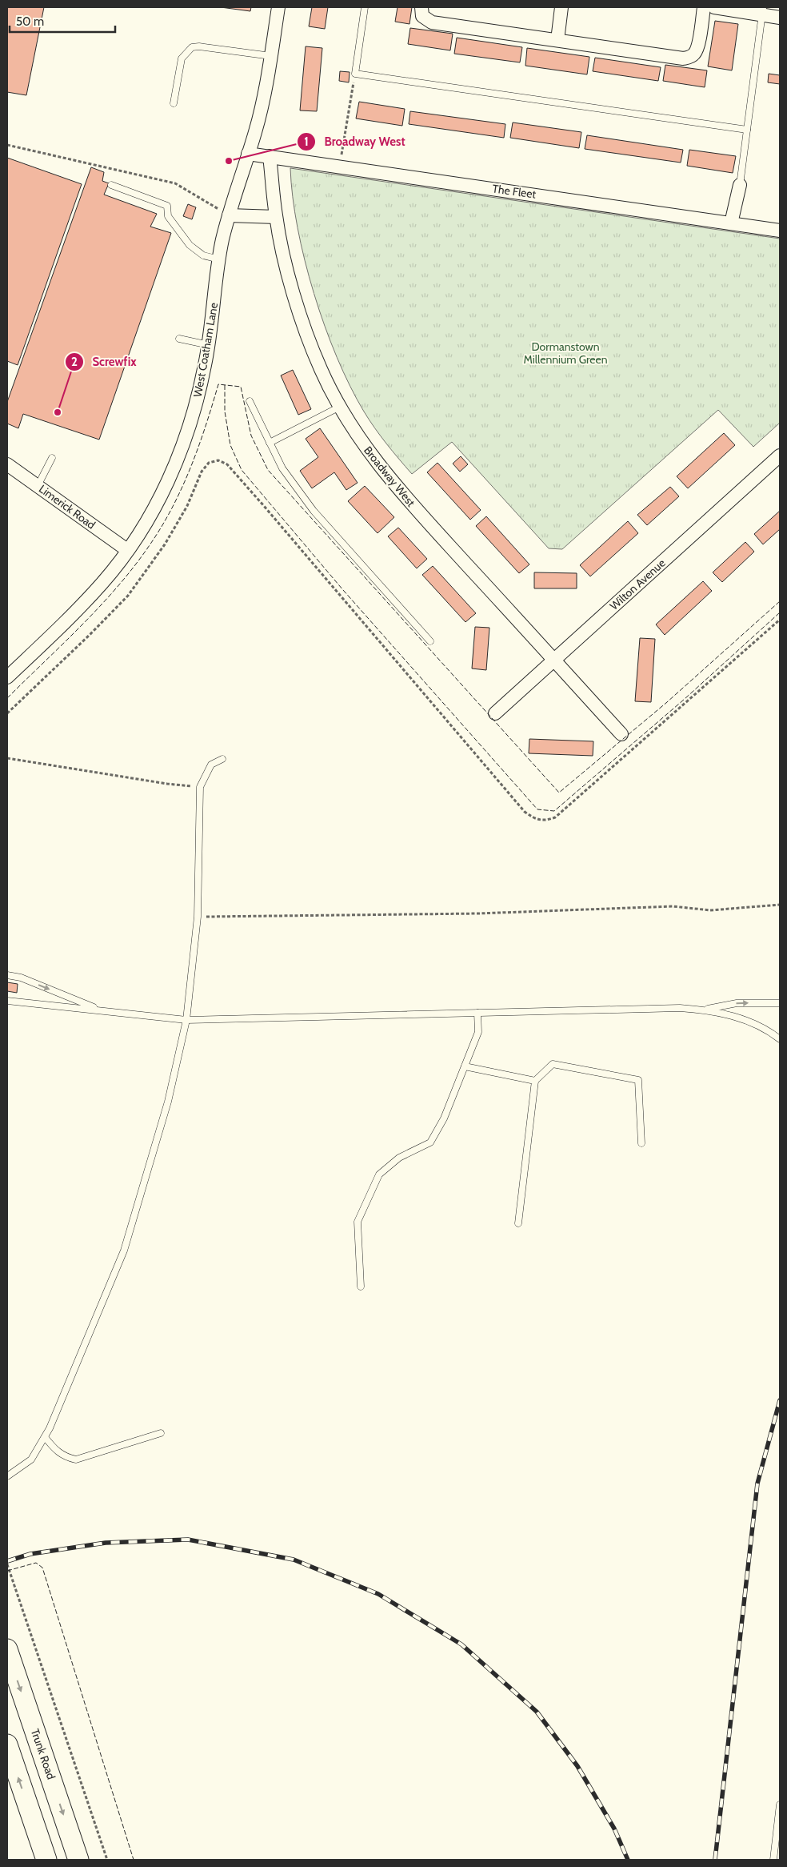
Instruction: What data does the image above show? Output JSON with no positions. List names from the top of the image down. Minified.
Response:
{"streets":{"main road":["Trunk Road"],"street":["The Fleet","West Coatham Lane","Broadway West","Limerick Road","Wilton Avenue"]},"crossings":[["The Fleet","West Coatham Lane"],["The Fleet","Broadway West"],["West Coatham Lane","Limerick Road"],["Broadway West","Wilton Avenue"]],"parks":["Dormanstown Millennium Green"],"places":["Broadway West","Screwfix"],"scale_bar":"50 m"}
